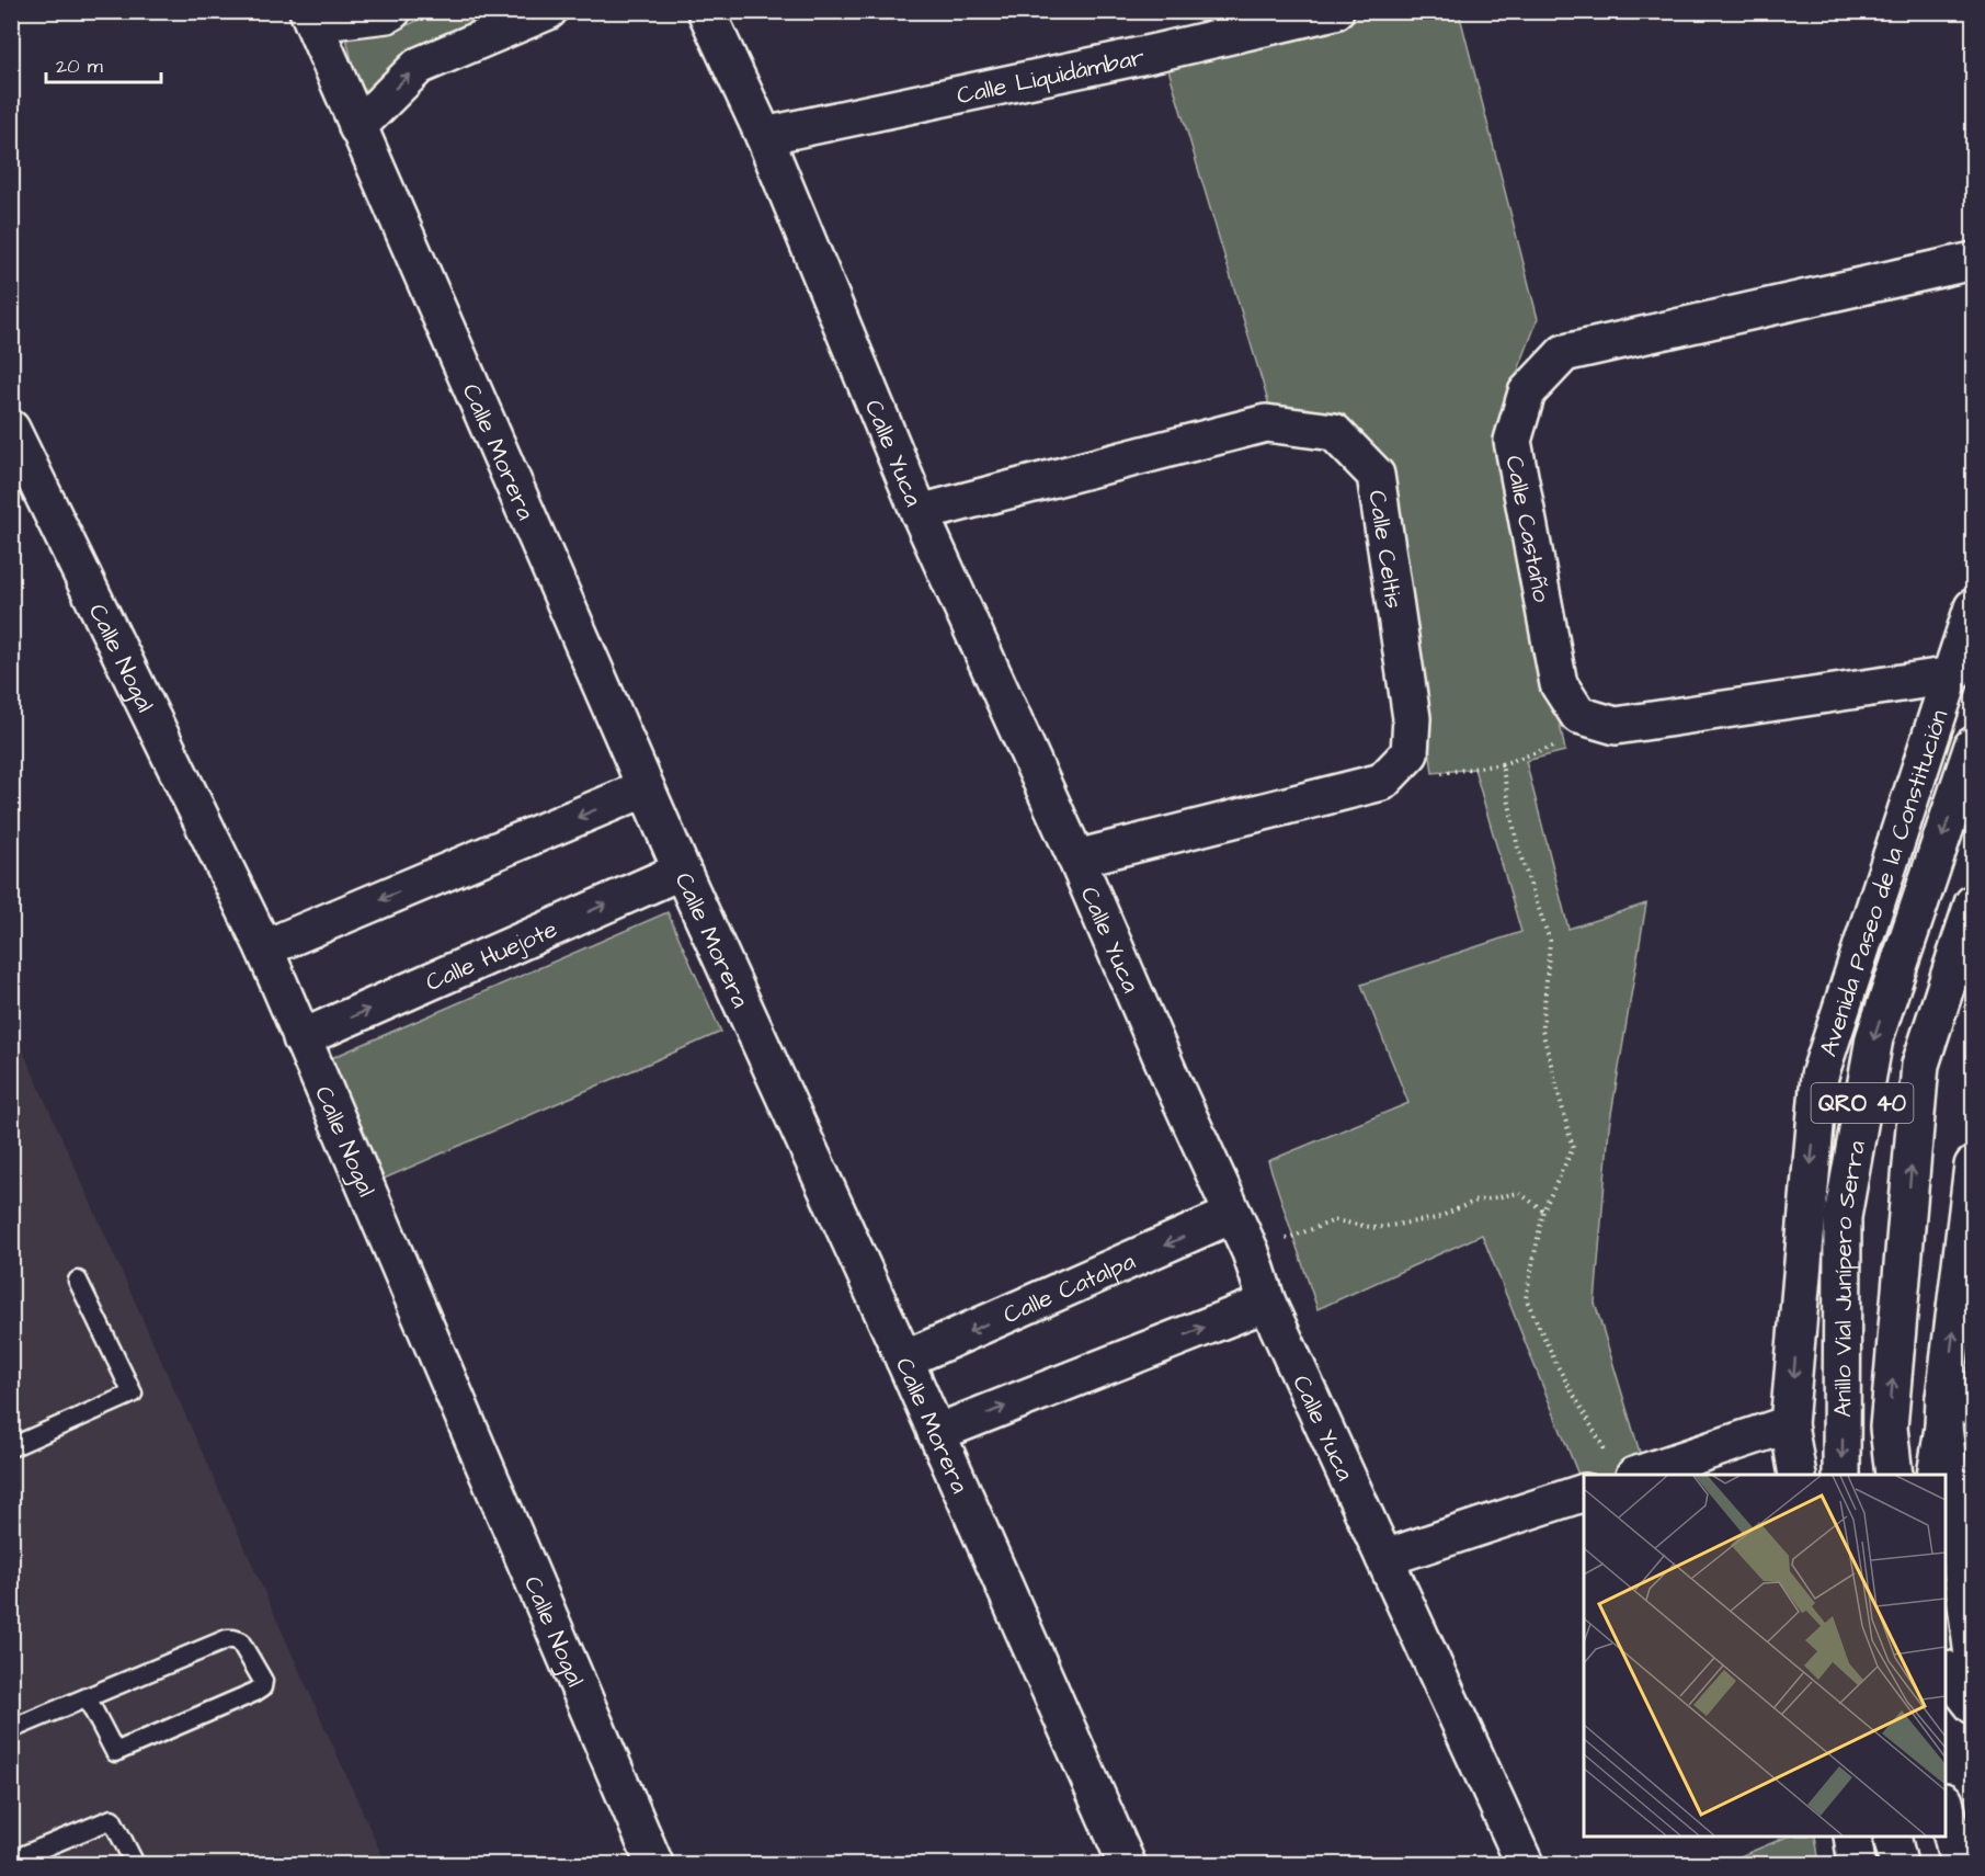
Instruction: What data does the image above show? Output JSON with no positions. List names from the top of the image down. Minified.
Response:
{"streets":{"main road":["Calle Liquidámbar","Calle Morera","Calle Yuca","Calle Castaño","Calle Celtis","Calle Nogal","Avenida Paseo de la Constitución","Calle Huejote","QRO 40","Anillo Vial Junípero Serra","Calle Catalpa"]},"crossings":[["Calle Liquidámbar","Calle Yuca"],["Calle Morera","Calle Huejote"],["Calle Morera","Calle Catalpa"],["Calle Yuca","Calle Celtis"],["Calle Yuca","Calle Catalpa"],["Calle Castaño","Avenida Paseo de la Constitución"],["Calle Nogal","Calle Huejote"]],"scale_bar":"20 m"}
